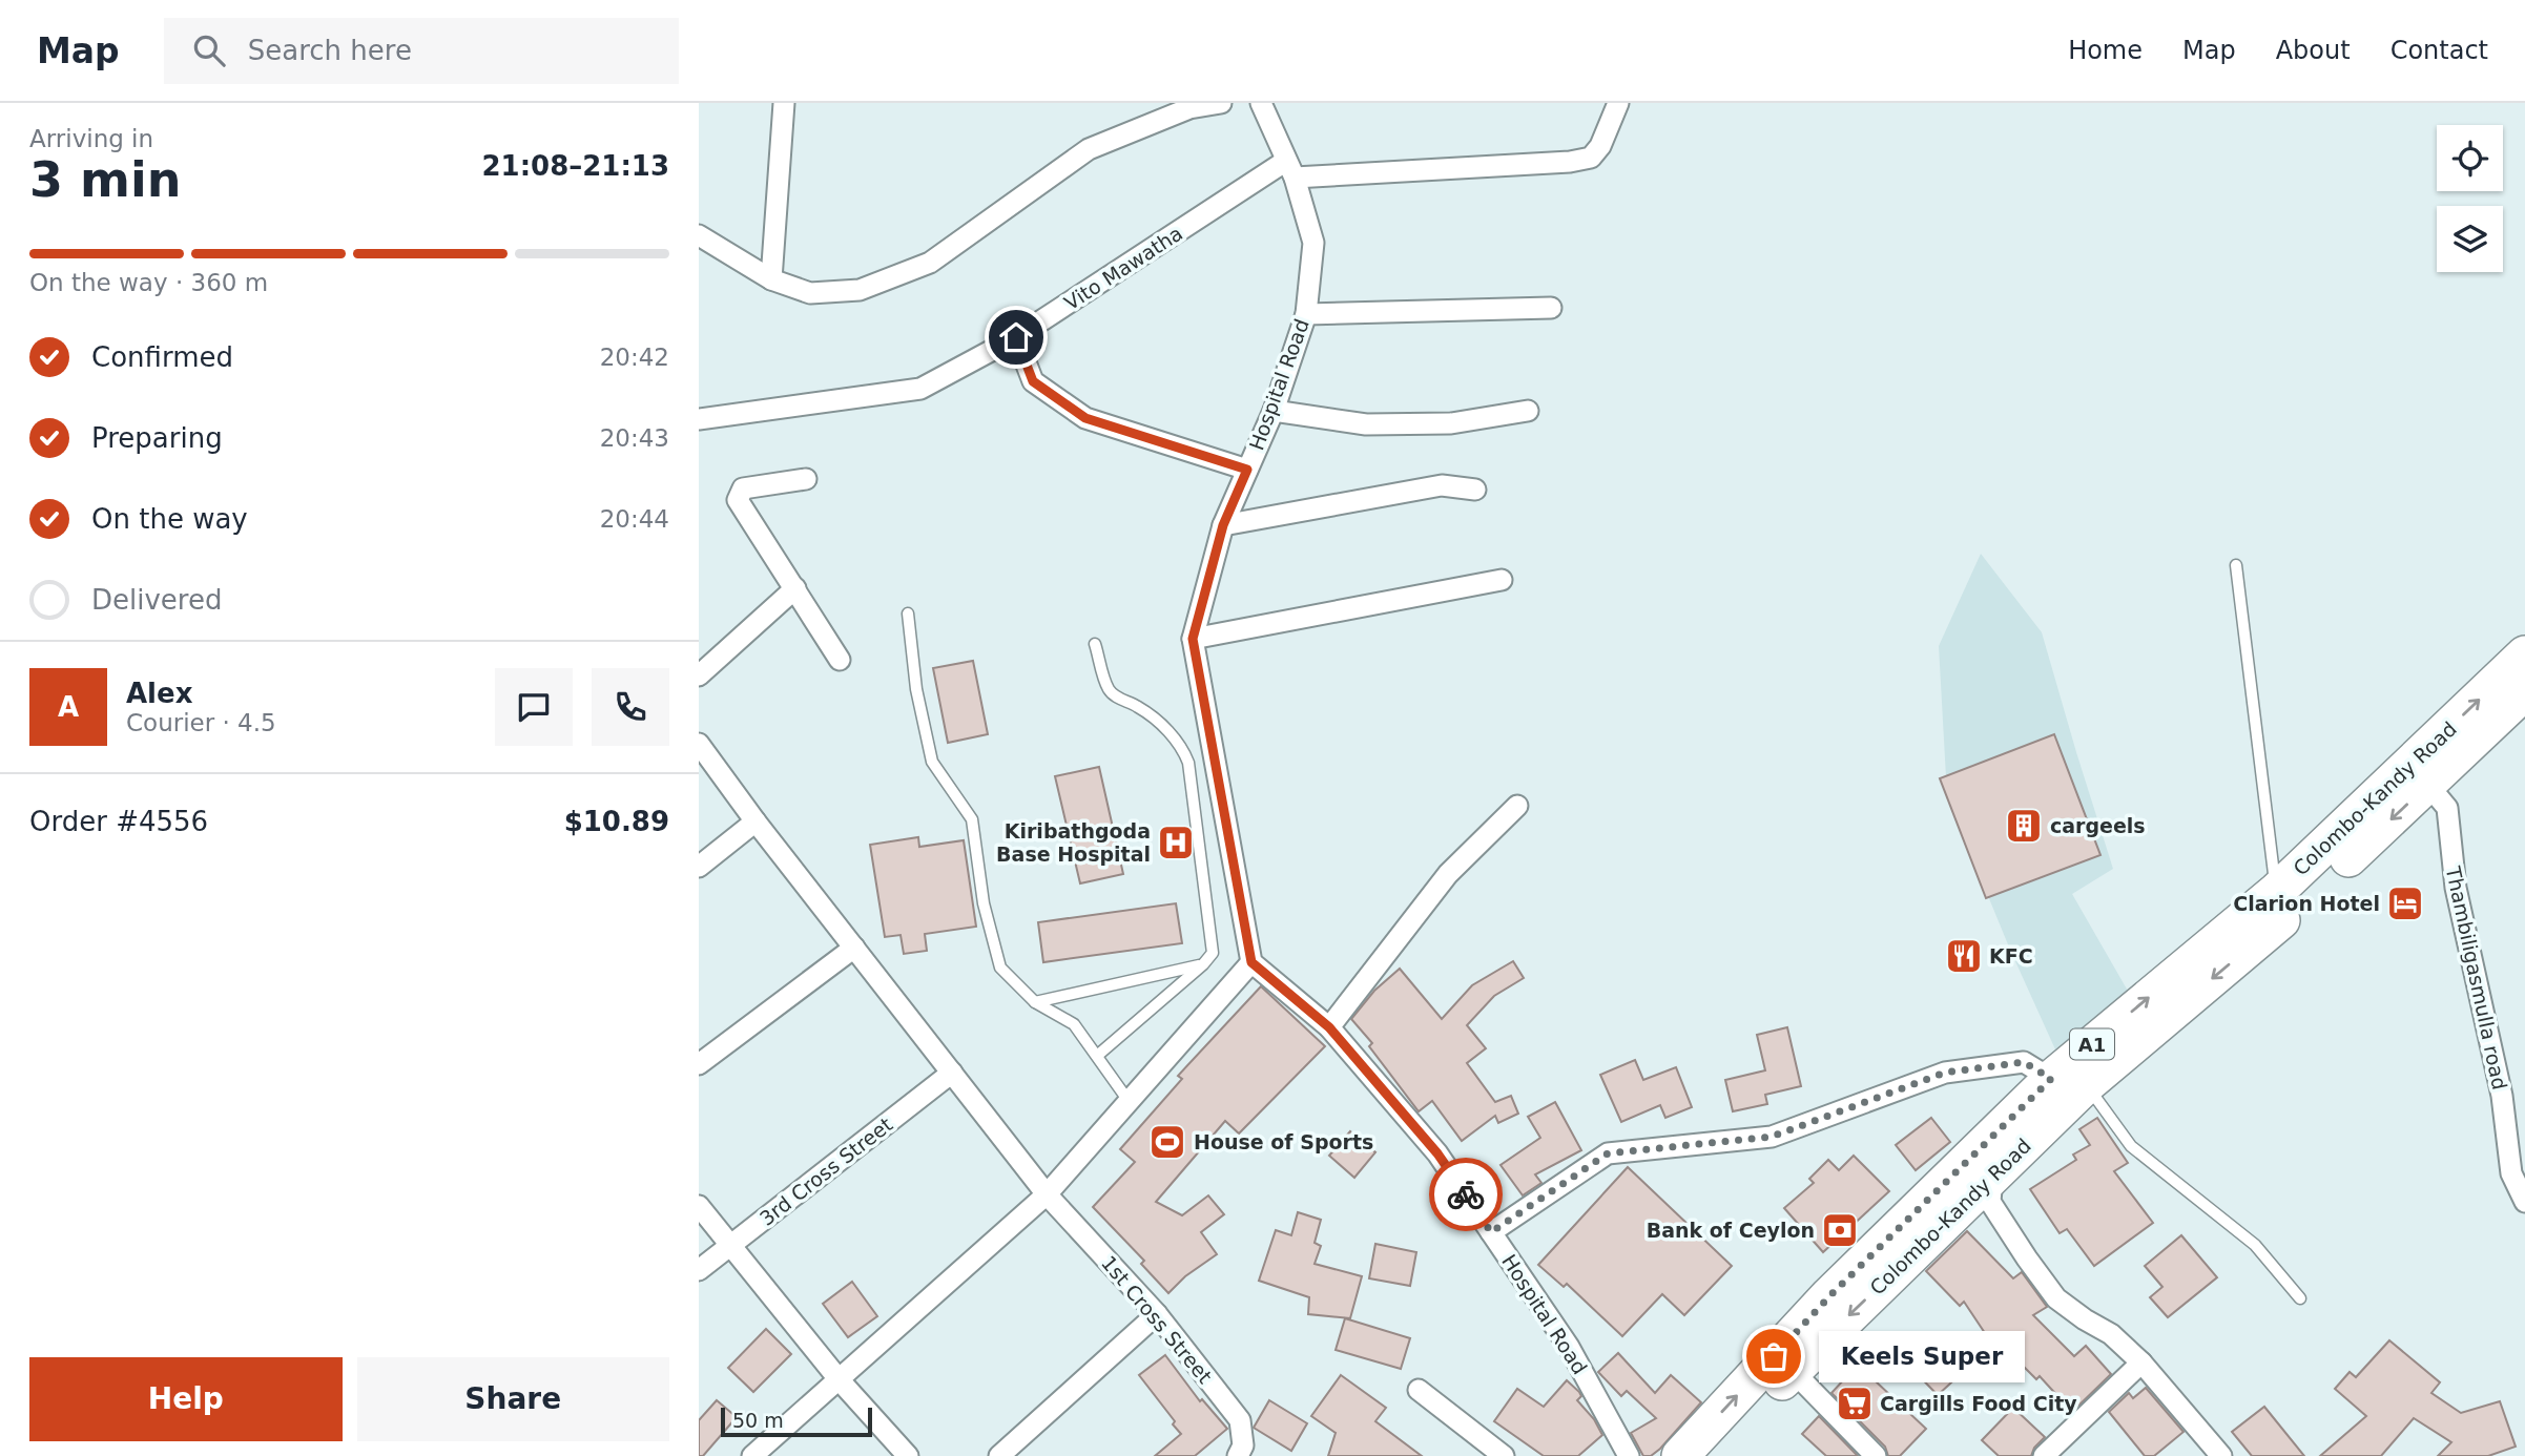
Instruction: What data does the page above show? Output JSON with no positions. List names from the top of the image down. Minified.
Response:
{"streets":{"highway":["Colombo-Kandy Road","A1"],"street":["Vito Mawatha","Hospital Road","Thambiligasmulla road","3rd Cross Street","1st Cross Street"]},"crossings":[["Vito Mawatha","Hospital Road"],["Colombo-Kandy Road","Thambiligasmulla road"],["3rd Cross Street","1st Cross Street"]],"places":{"building":["cargeels"],"hospital":["Kiribathgoda Base Hospital"],"hotel":["Clarion Hotel"],"restaurant":["KFC"],"sports":["House of Sports"],"bank":["Bank of Ceylon"],"other":["Keels Super"],"supermarket":["Cargills Food City"]},"scale_bar":"50 m","page":{"header":"Map","search":"Search here","nav":["Home","Map","About","Contact"],"heading":["3 min","Arriving in","21:08–21:13"],"panel":["Alex","Courier · 4.5","Order #4556","$10.89"],"bar":"On the way · 360 m","list":[["Confirmed","20:42"],["Preparing","20:43"],["On the way","20:44"],"Delivered"],"round":"A","bubble":"Keels Super","buttons":["Help","Share"],"scale":"50 m"}}
